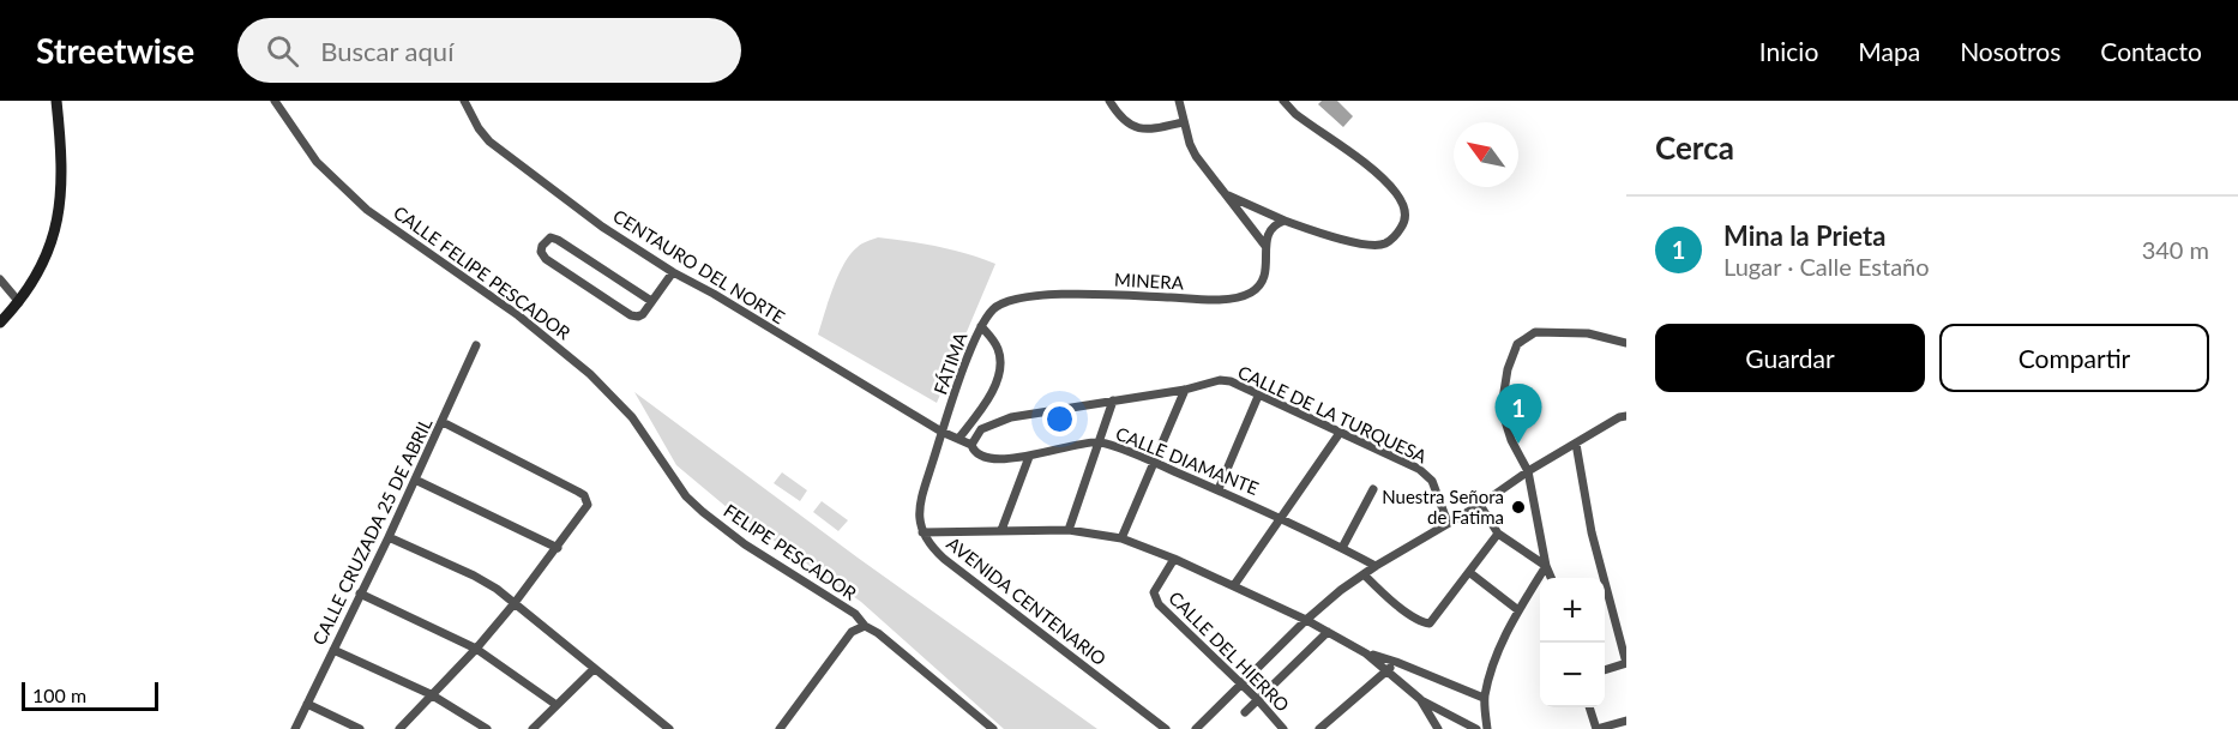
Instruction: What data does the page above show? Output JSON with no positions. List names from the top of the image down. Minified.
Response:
{"streets":{"street":["CENTAURO DEL NORTE","CALLE FELIPE PESCADOR","MINERA","FÁTIMA","CALLE DE LA TURQUESA","CALLE DIAMANTE","CALLE CRUZADA 25 DE ABRIL","FELIPE PESCADOR","AVENIDA CENTENARIO","CALLE DEL HIERRO"]},"crossings":[["CENTAURO DEL NORTE","FÁTIMA"],["CENTAURO DEL NORTE","CALLE DIAMANTE"],["CENTAURO DEL NORTE","AVENIDA CENTENARIO"],["CALLE FELIPE PESCADOR","FELIPE PESCADOR"],["MINERA","FÁTIMA"],["FÁTIMA","CALLE DIAMANTE"],["FÁTIMA","AVENIDA CENTENARIO"],["CALLE DE LA TURQUESA","CALLE DIAMANTE"],["CALLE DIAMANTE","AVENIDA CENTENARIO"]],"places":["Nuestra Señora de Fatima"],"scale_bar":"100 m","north":"top left","page":{"header":"Streetwise","search":"Buscar aquí","nav":["Inicio","Mapa","Nosotros","Contacto"],"heading":"Cerca","list":[{"mark":"1","name":"Mina la Prieta","note":"Lugar · Calle Estaño","value":"340 m"}],"buttons":["Guardar","Compartir"],"pins":"1","map_buttons":["+","−"],"scale":"100 m"}}
